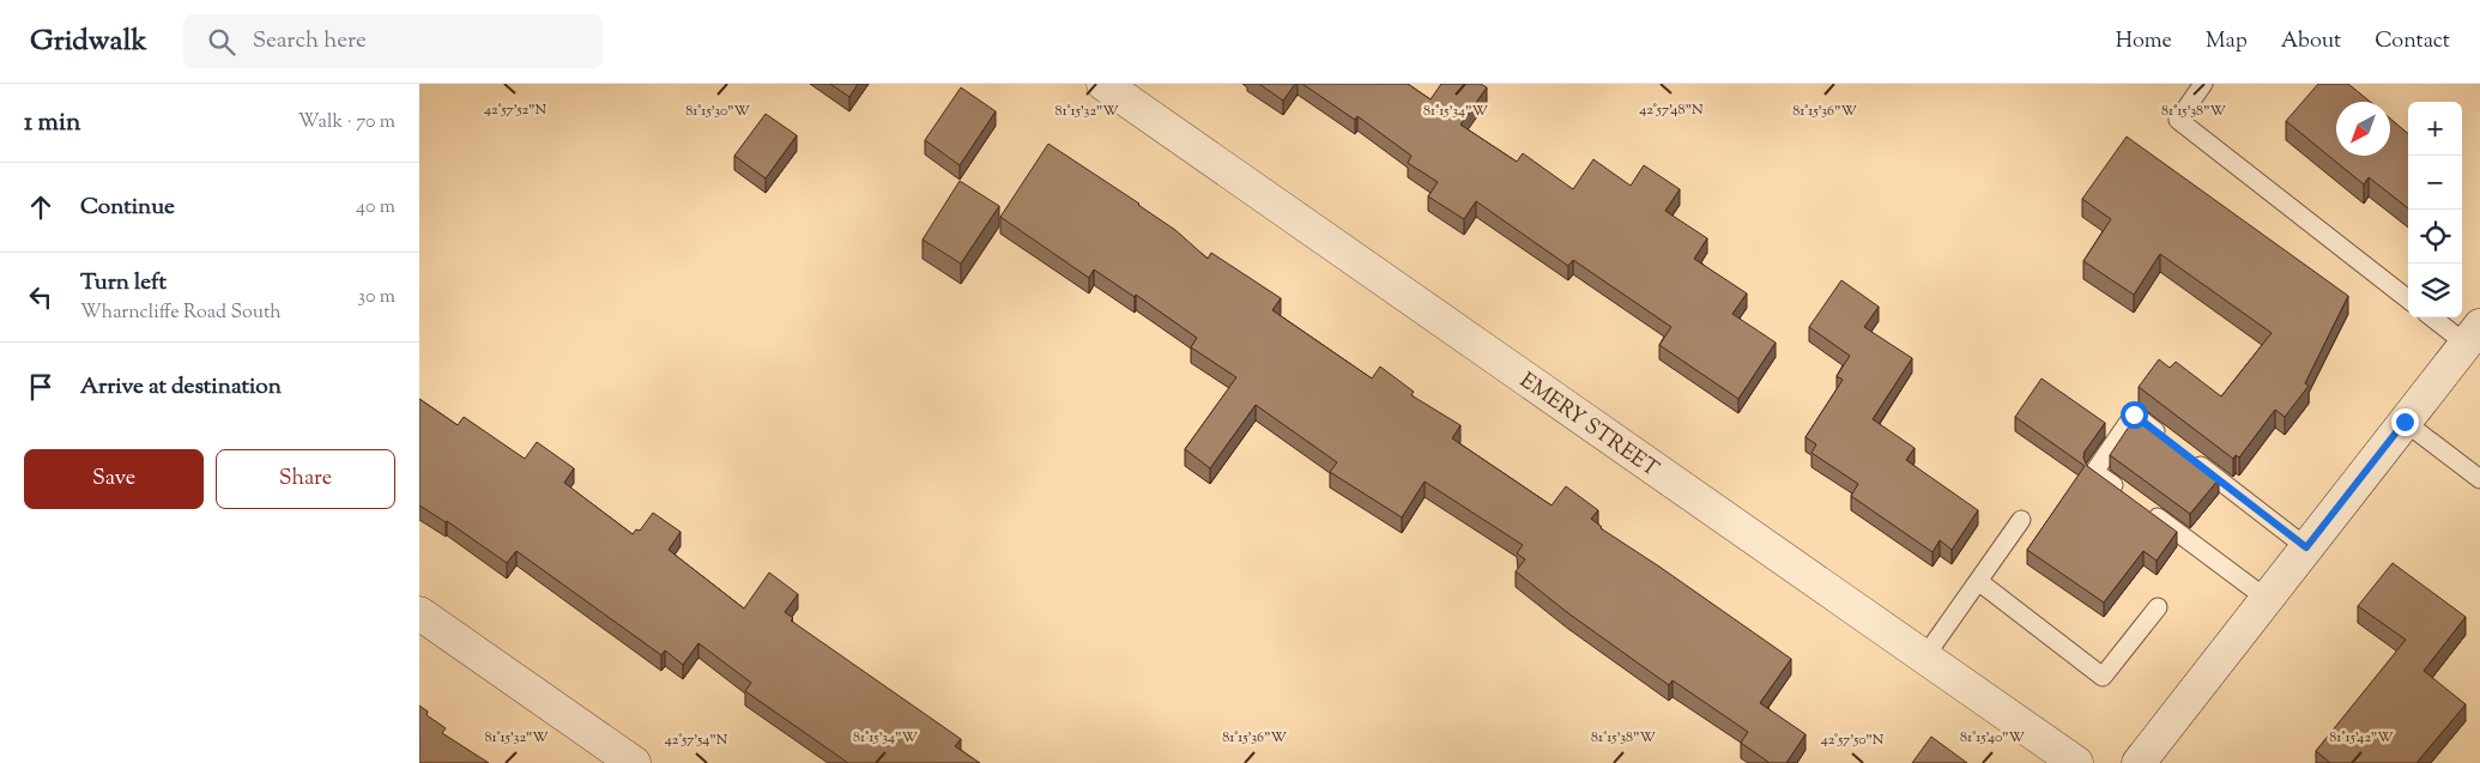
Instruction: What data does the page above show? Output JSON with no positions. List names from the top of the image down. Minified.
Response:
{"streets":{"street":["EMERY STREET"]},"north":"bottom left","page":{"header":"Gridwalk","search":"Search here","nav":["Home","Map","About","Contact"],"heading":["1 min","Walk · 70 m"],"map_buttons":["+","−"],"list":[["Continue","40 m"],["Turn left","Wharncliffe Road South","30 m"],"Arrive at destination"],"buttons":["Save","Share"]},"coordinates":["42°57'48\"N","42°57'52\"N","81°15'34\"W","81°15'30\"W","81°15'32\"W","81°15'36\"W","81°15'38\"W","81°15'40\"W","81°15'42\"W","42°57'54\"N","42°57'50\"N"]}
